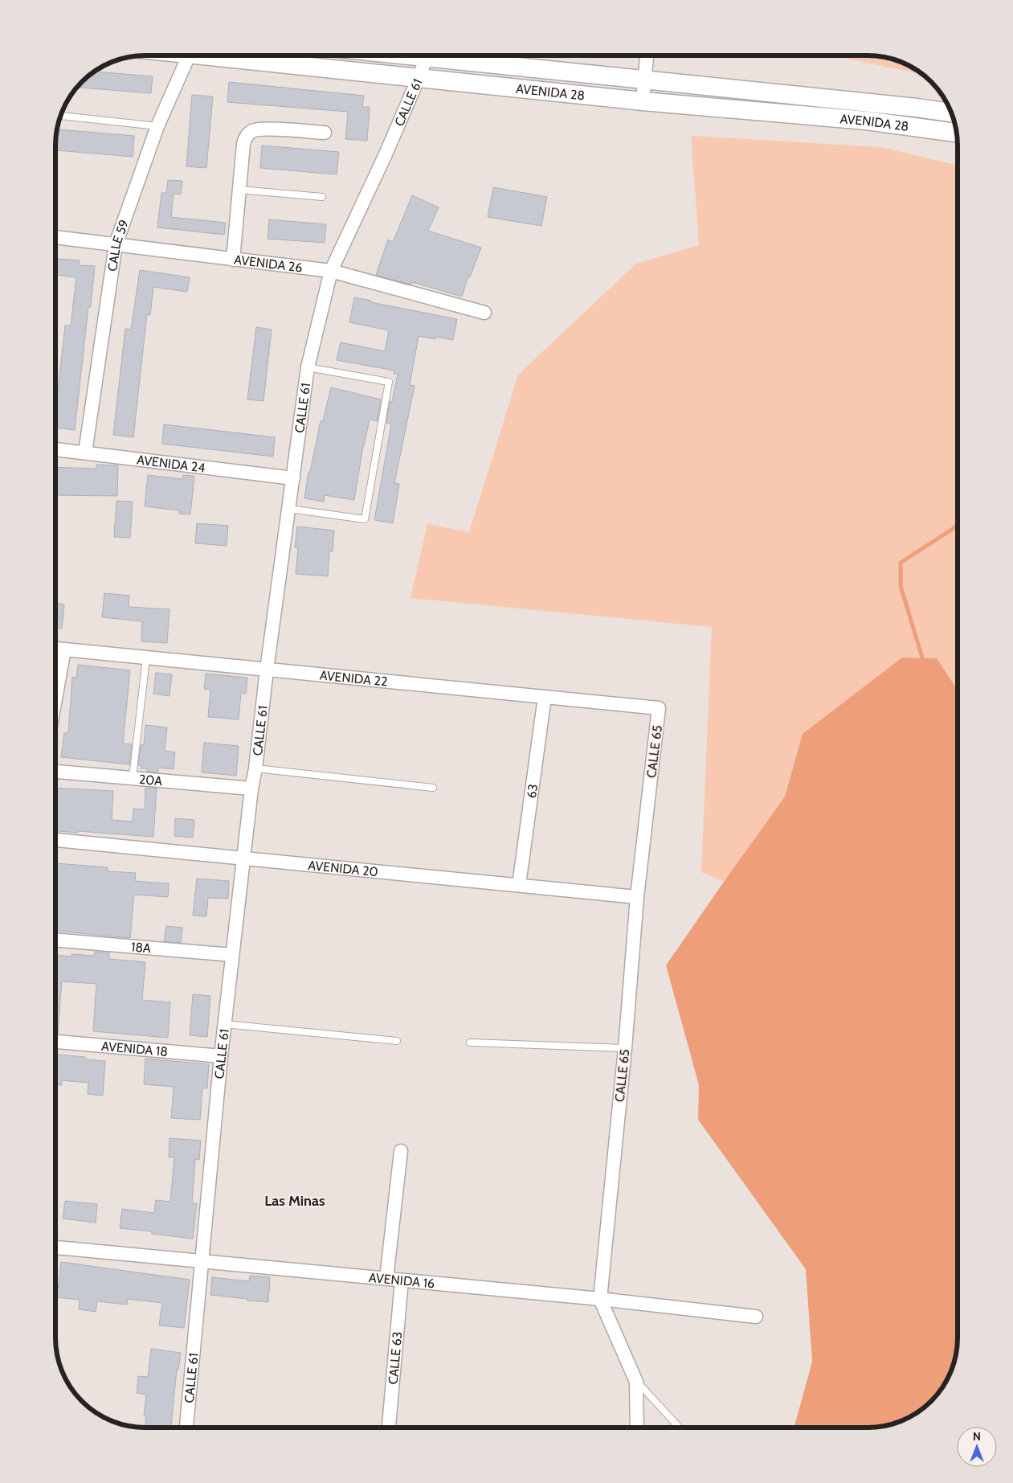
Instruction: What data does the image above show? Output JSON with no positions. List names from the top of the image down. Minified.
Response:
{"streets":{"main road":["AVENIDA 28"],"street":["CALLE 61","CALLE 59","AVENIDA 26","AVENIDA 24","AVENIDA 22","CALLE 65","20A","63","AVENIDA 20","18A","AVENIDA 18","AVENIDA 16","CALLE 63"]},"crossings":[["AVENIDA 28","CALLE 61"],["CALLE 61","AVENIDA 26"],["CALLE 61","AVENIDA 24"],["CALLE 61","AVENIDA 22"],["CALLE 61","20A"],["CALLE 61","AVENIDA 20"],["CALLE 61","18A"],["CALLE 61","AVENIDA 18"],["CALLE 61","AVENIDA 16"],["CALLE 59","AVENIDA 26"],["CALLE 59","AVENIDA 24"],["AVENIDA 22","CALLE 65"],["AVENIDA 22","63"],["CALLE 65","AVENIDA 20"],["CALLE 65","AVENIDA 16"],["63","AVENIDA 20"],["AVENIDA 16","CALLE 63"]],"districts":["Las Minas"],"north":"top"}
